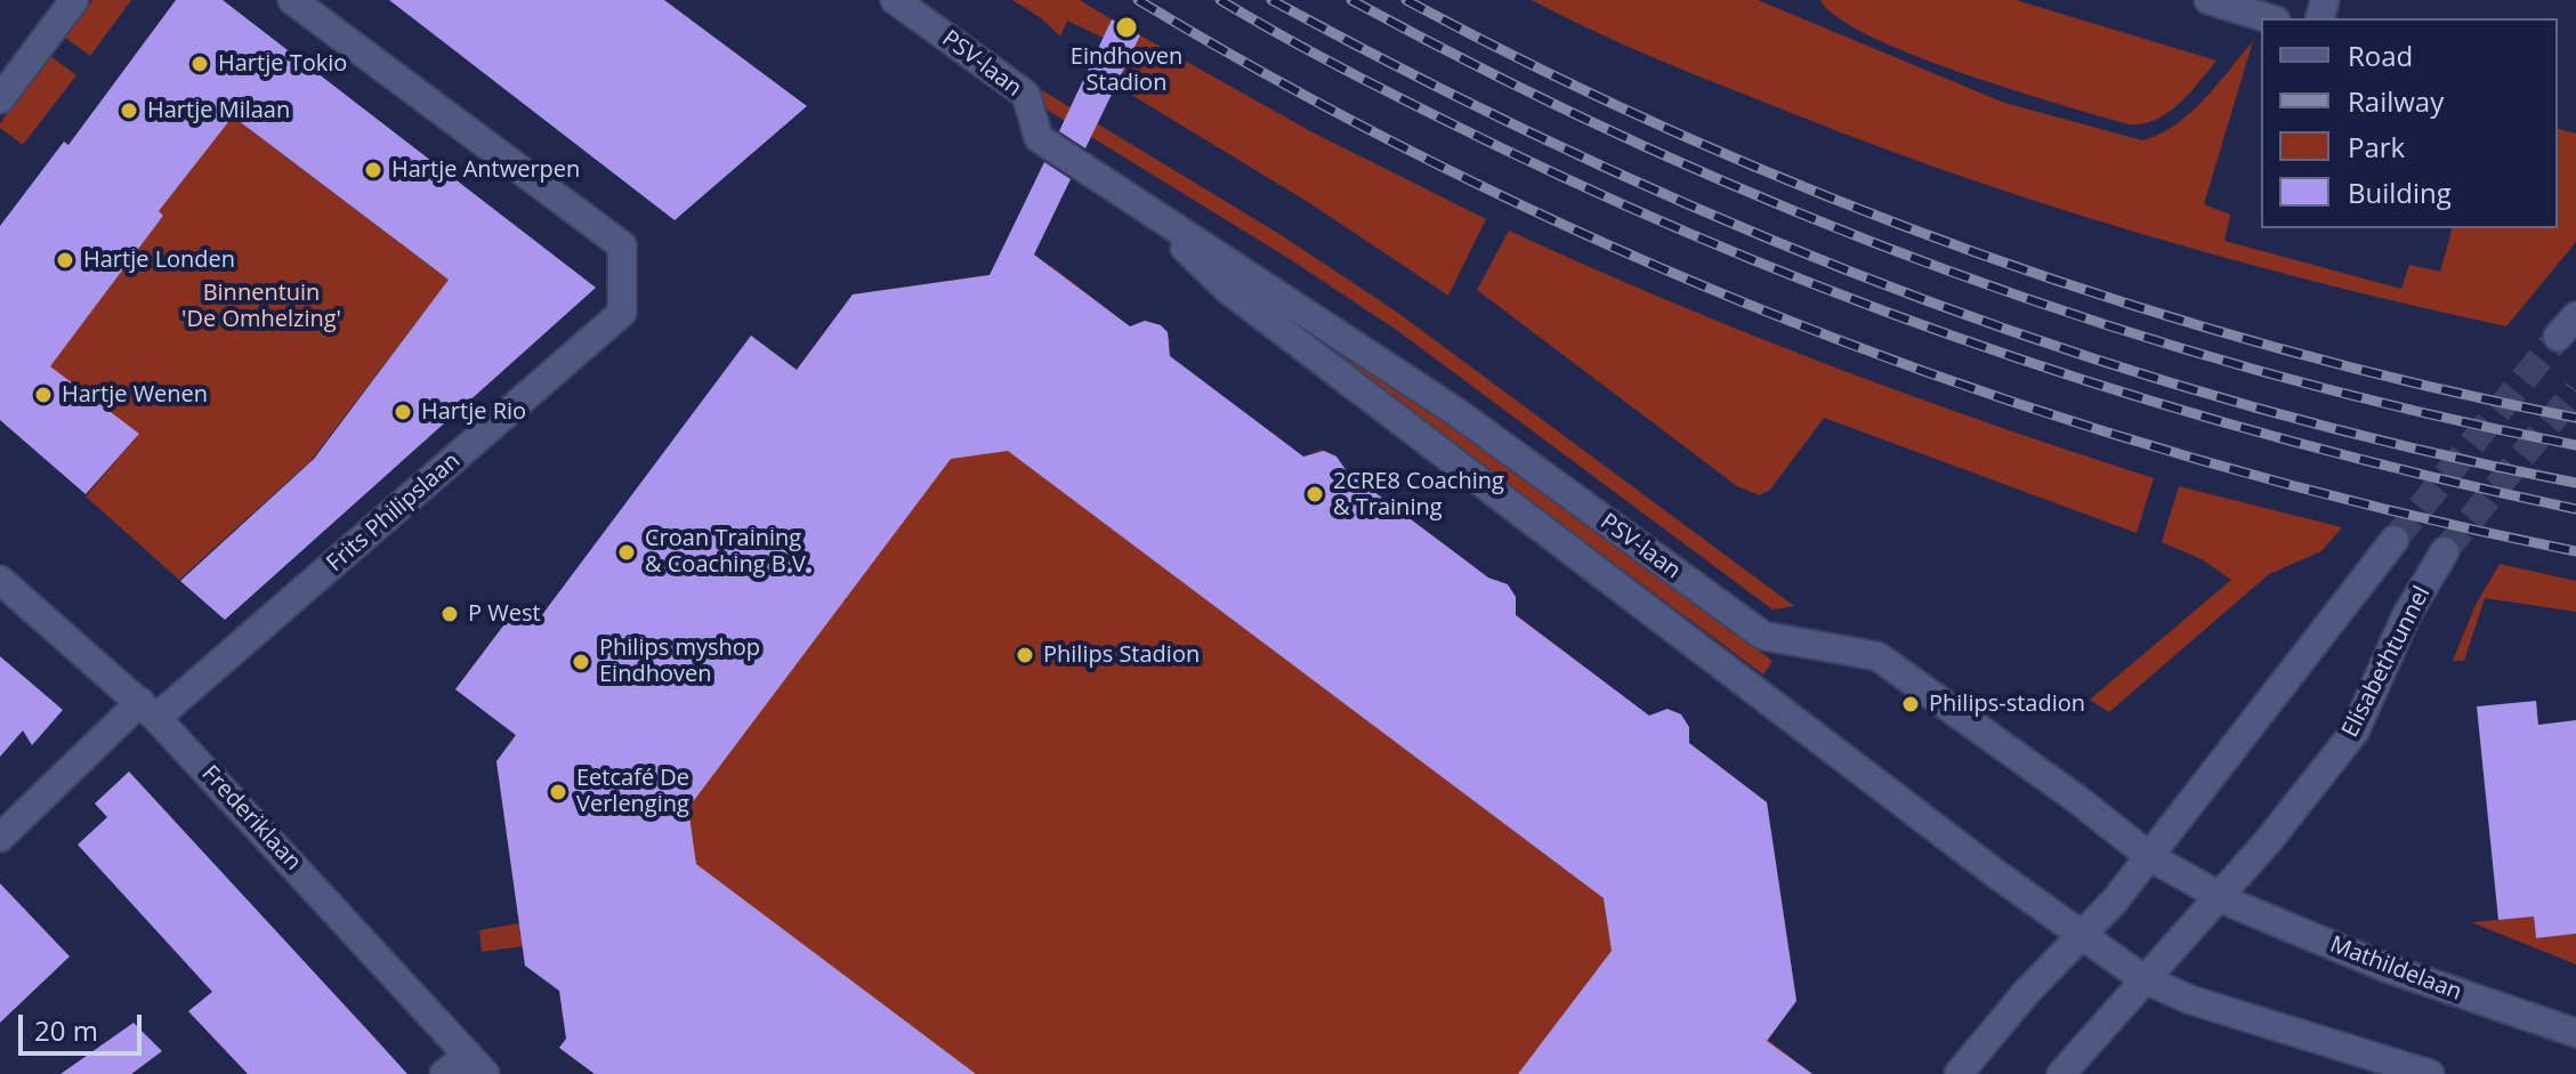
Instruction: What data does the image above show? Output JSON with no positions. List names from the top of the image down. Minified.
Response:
{"streets":{"main road":["PSV-laan","Frits Philipslaan","Elisabethtunnel","Frederiklaan","Mathildelaan"]},"crossings":[["PSV-laan","Elisabethtunnel"],["PSV-laan","Mathildelaan"],["Frits Philipslaan","Frederiklaan"],["Elisabethtunnel","Mathildelaan"]],"parks":["Binnentuin 'De Omhelzing'"],"places":["Eindhoven Stadion","Hartje Tokio","Hartje Milaan","Hartje Antwerpen","Hartje Londen","Hartje Wenen","Hartje Rio","2CRE8 Coaching & Training","Croan Training & Coaching B.V.","P West","Philips Stadion","Philips myshop Eindhoven","Philips-stadion","Eetcafé De Verlenging"],"legend":["Road","Railway","Park","Building"],"scale_bar":"20 m"}
